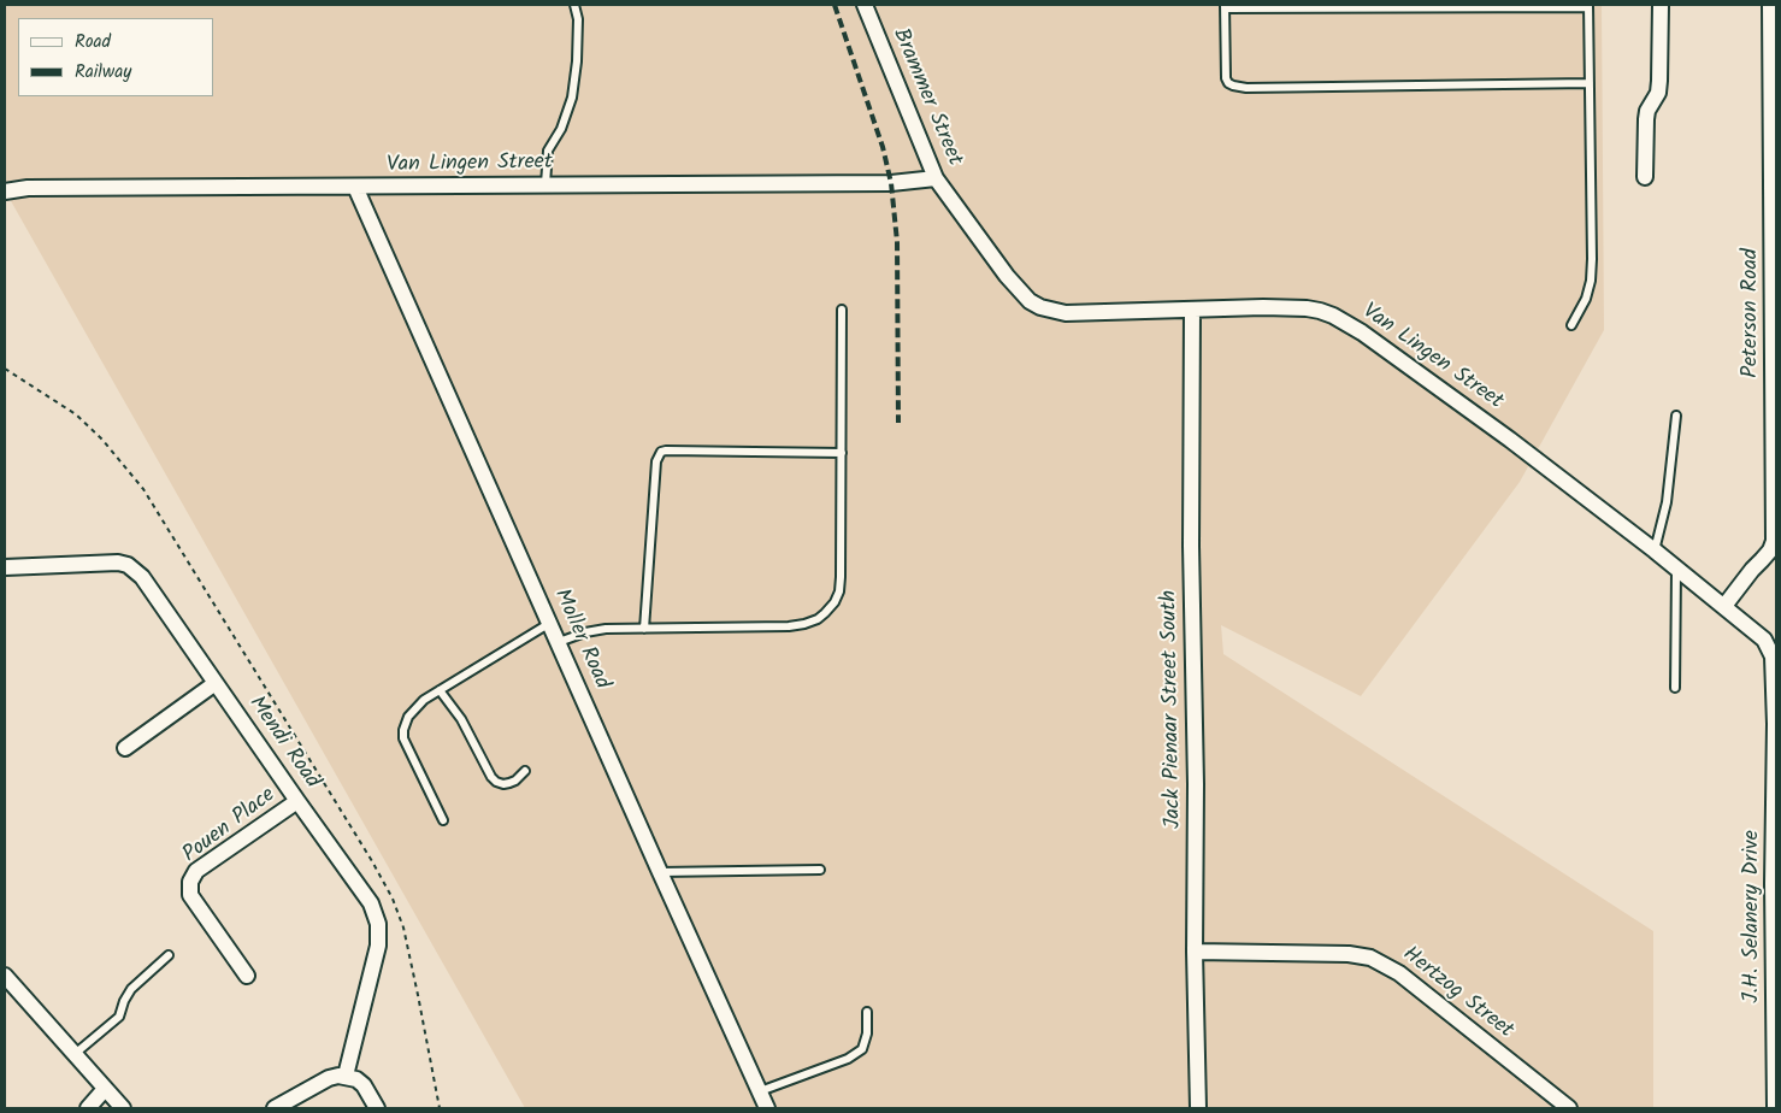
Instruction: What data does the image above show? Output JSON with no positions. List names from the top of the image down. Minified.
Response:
{"streets":{"street":["Brammer Street","Van Lingen Street","Peterson Road","Moller Road","Jack Pienaar Street South","Mendi Road","Pouen Place","J.H. Selanery Drive","Hertzog Street"]},"crossings":[["Brammer Street","Van Lingen Street"],["Van Lingen Street","Peterson Road"],["Van Lingen Street","Moller Road"],["Van Lingen Street","Jack Pienaar Street South"],["Van Lingen Street","J.H. Selanery Drive"],["Jack Pienaar Street South","Hertzog Street"],["Mendi Road","Pouen Place"]],"legend":["Road","Railway"]}
